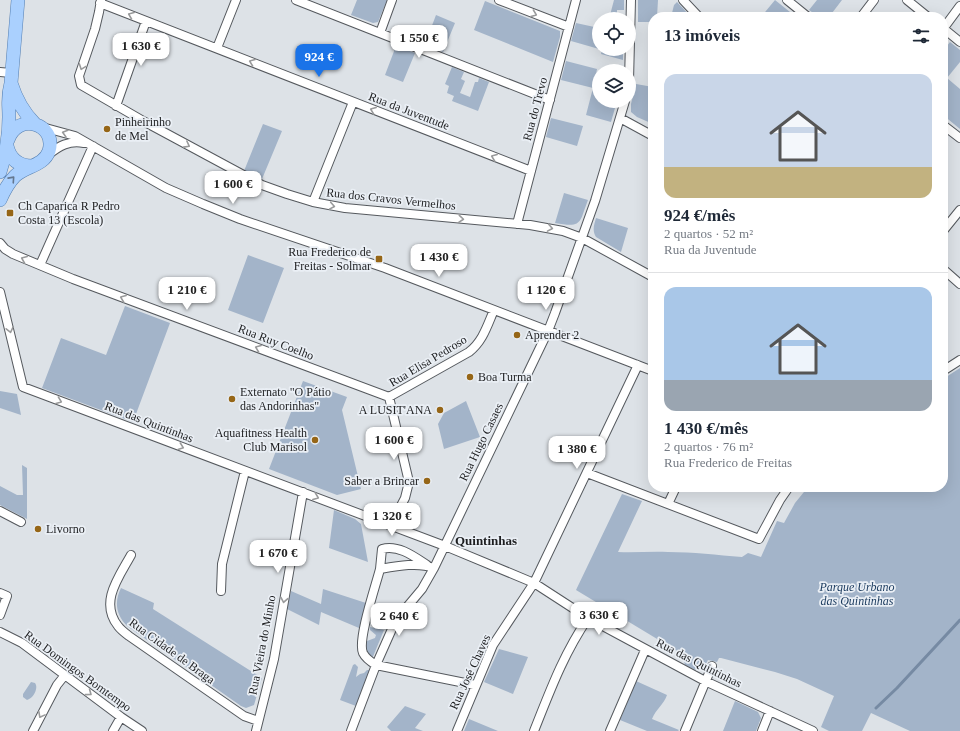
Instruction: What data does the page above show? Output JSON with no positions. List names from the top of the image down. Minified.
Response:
{"streets":{"street":["Rua do Trevo","Rua da Juventude","Rua dos Cravos Vermelhos","Rua Ruy Coelho","Rua Elisa Pedroso","Rua das Quintinhas","Rua Hugo Casaes","Rua Vieira do Minho","Rua Cidade de Braga","Rua Domingos Bomtempo","Rua José Chaves"]},"crossings":[["Rua do Trevo","Rua da Juventude"],["Rua do Trevo","Rua dos Cravos Vermelhos"],["Rua da Juventude","Rua dos Cravos Vermelhos"],["Rua dos Cravos Vermelhos","Rua Hugo Casaes"],["Rua Ruy Coelho","Rua Elisa Pedroso"],["Rua Elisa Pedroso","Rua das Quintinhas"],["Rua das Quintinhas","Rua Hugo Casaes"],["Rua das Quintinhas","Rua Vieira do Minho"],["Rua das Quintinhas","Rua José Chaves"],["Rua Vieira do Minho","Rua Cidade de Braga"]],"one_way":["Rua da Juventude","Rua Ruy Coelho","Rua das Quintinhas","Rua Domingos Bomtempo"],"districts":["Quintinhas"],"parks":["Parque Urbano das Quintinhas"],"places":{"other":["Pinheirinho de Mel","Aprender 2","Boa Turma","Externato \"O Pátio das Andorinhas\"","A LUSIT'ANA","Aquafitness Health Club Marisol","Saber a Brincar","Livorno"],"transit":["Ch Caparica R Pedro Costa 13 (Escola)","Rua Frederico de Freitas - Solmar"]},"page":{"heading":"13 imóveis","price":["1 550 €","1 630 €","924 €","1 600 €","1 430 €","1 210 €","1 120 €","1 600 €","1 380 €","1 320 €","1 670 €","3 630 €","2 640 €"],"list":[{"name":"924 €/mês","note":"2 quartos · 52 m² · Rua da Juventude"},{"name":"1 430 €/mês","note":"2 quartos · 76 m² · Rua Frederico de Freitas"}]}}
